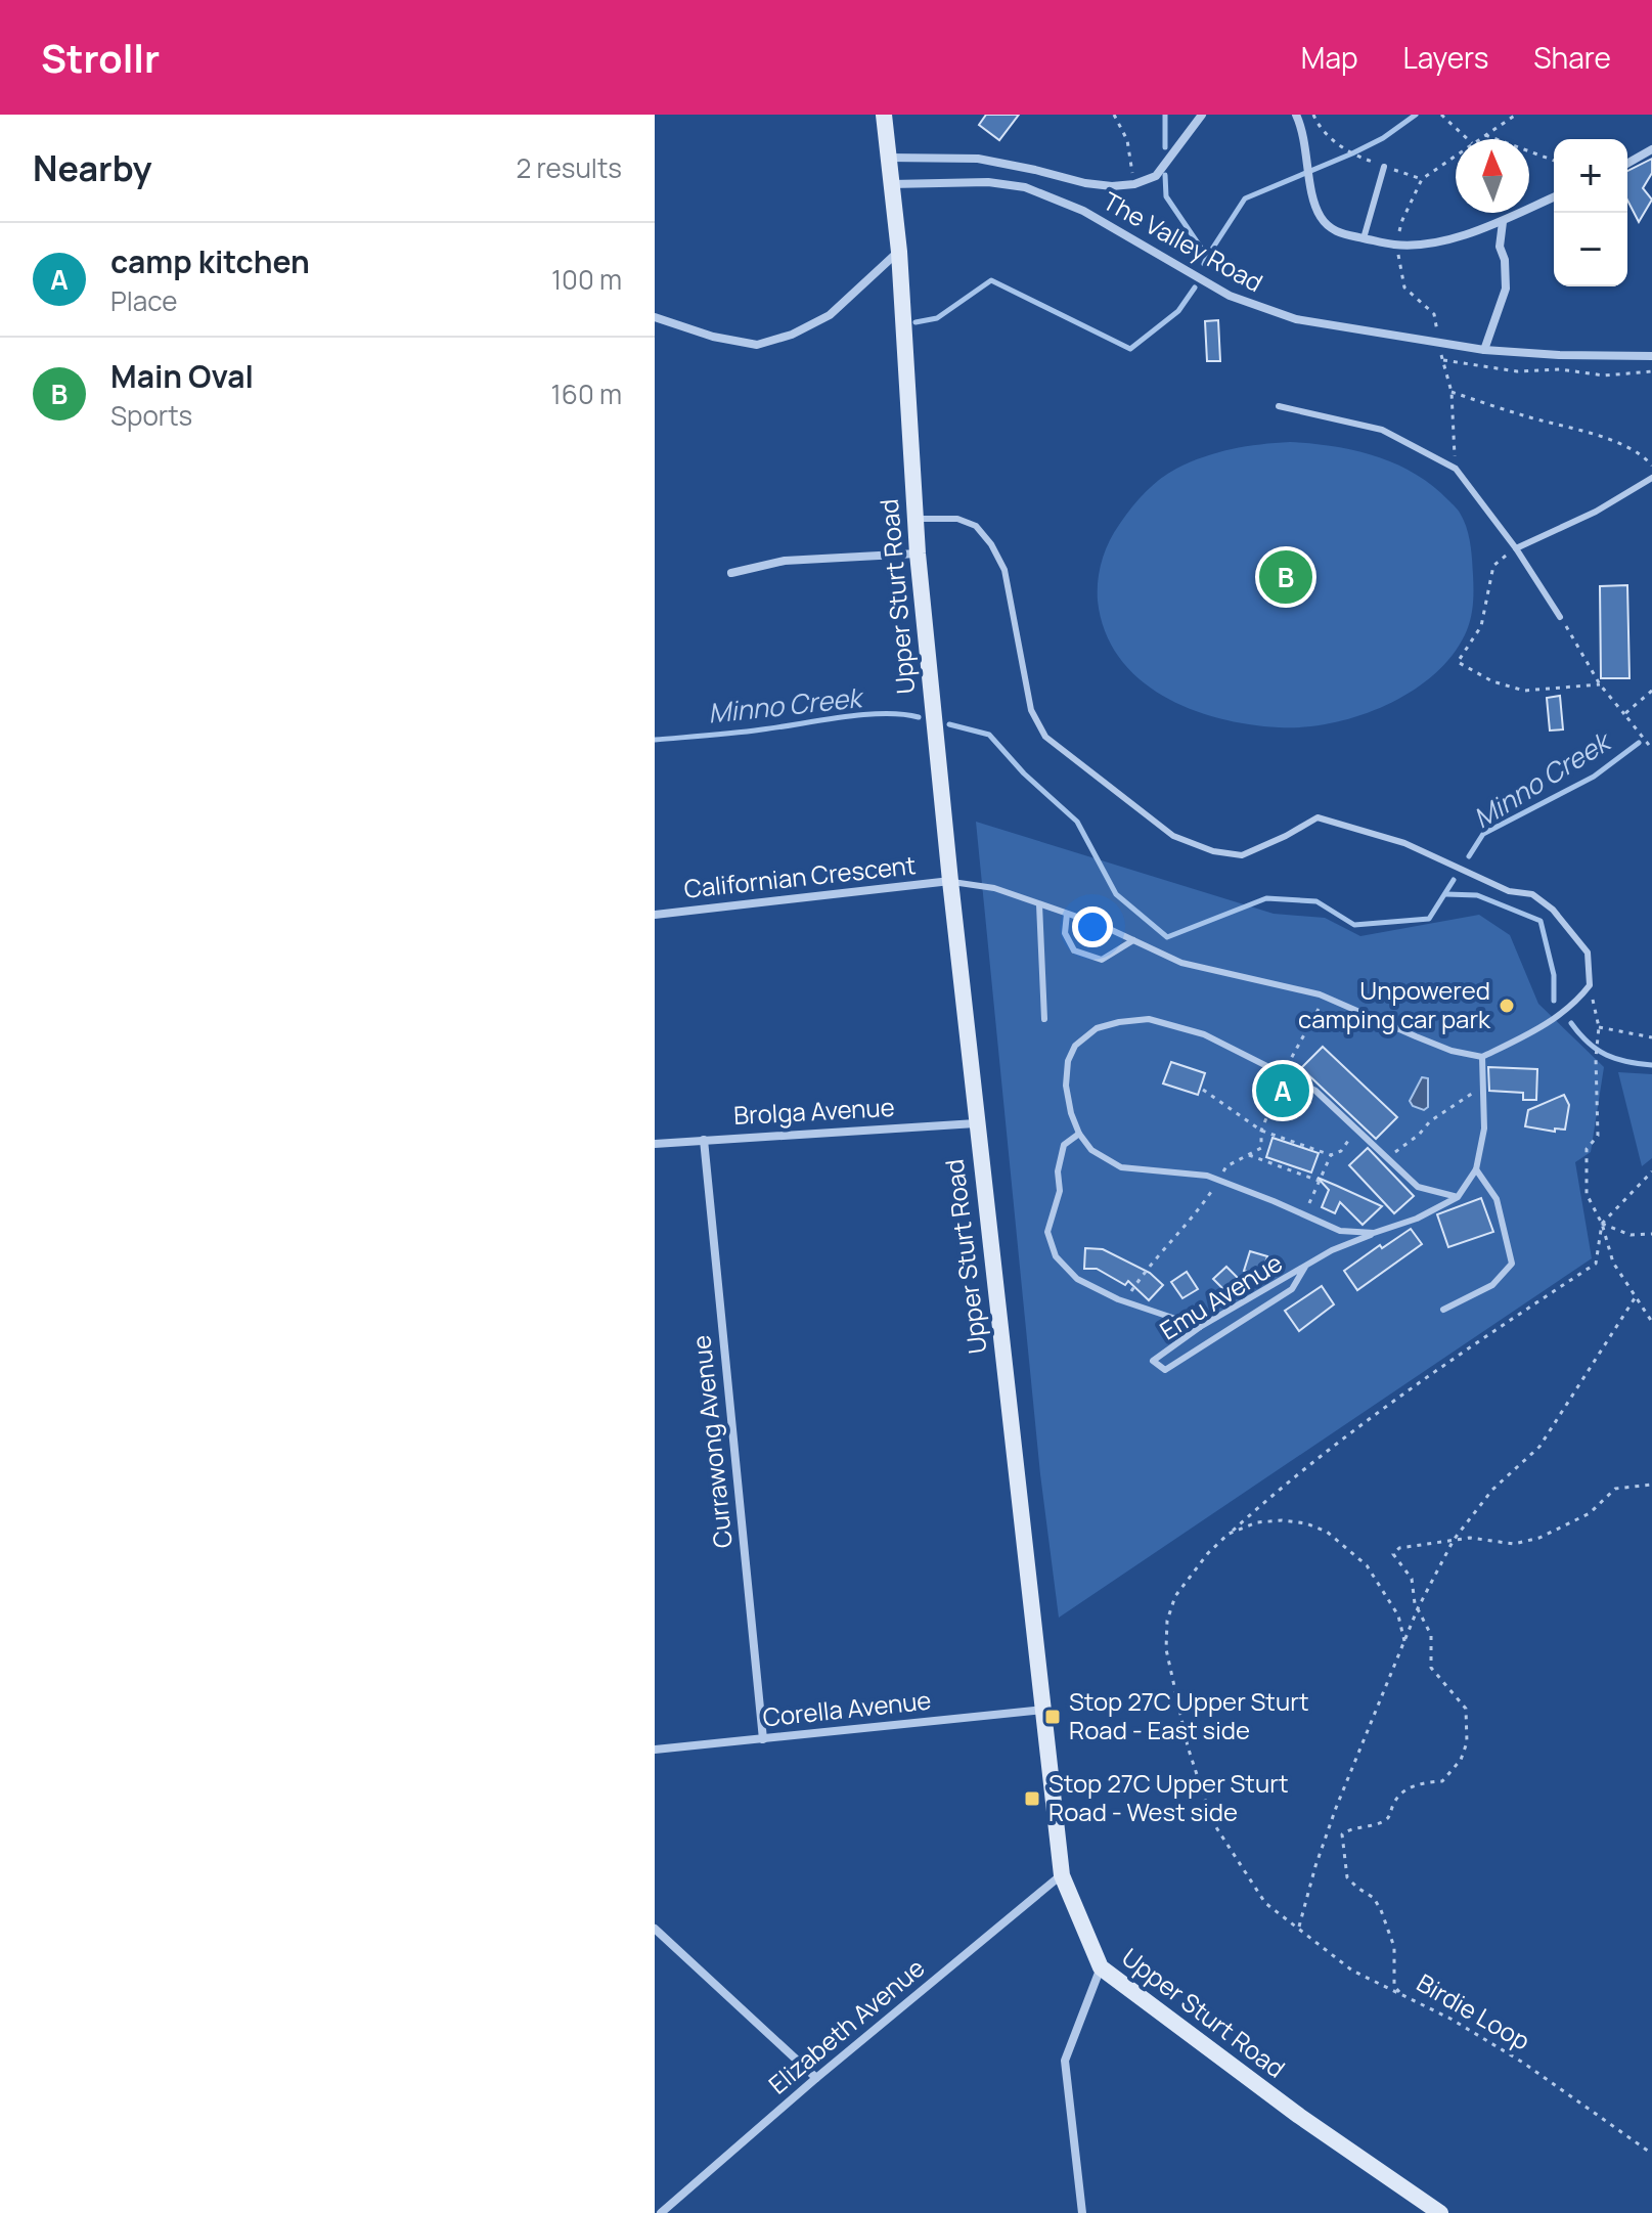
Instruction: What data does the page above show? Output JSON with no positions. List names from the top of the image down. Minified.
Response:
{"streets":{"main road":["Upper Sturt Road"],"street":["The Valley Road","Californian Crescent","Brolga Avenue","Currawong Avenue","Corella Avenue","Elizabeth Avenue"],"lane":["Emu Avenue"],"path":["Birdie Loop"]},"crossings":[["The Valley Road","Upper Sturt Road"],["Upper Sturt Road","Californian Crescent"],["Upper Sturt Road","Brolga Avenue"],["Upper Sturt Road","Corella Avenue"],["Upper Sturt Road","Elizabeth Avenue"],["Brolga Avenue","Currawong Avenue"],["Currawong Avenue","Corella Avenue"]],"water":["Minno Creek"],"places":{"other":["Unpowered camping car park"],"transit":["Stop 27C Upper Sturt Road - East side","Stop 27C Upper Sturt Road - West side"]},"north":"top","page":{"header":"Strollr","nav":["Map","Layers","Share"],"heading":["Nearby","2 results"],"map_buttons":["+","−"],"list":[{"mark":"A","name":"camp kitchen","note":"Place","value":"100 m"},{"mark":"B","name":"Main Oval","note":"Sports","value":"160 m"}],"pins":["B","A"]}}
